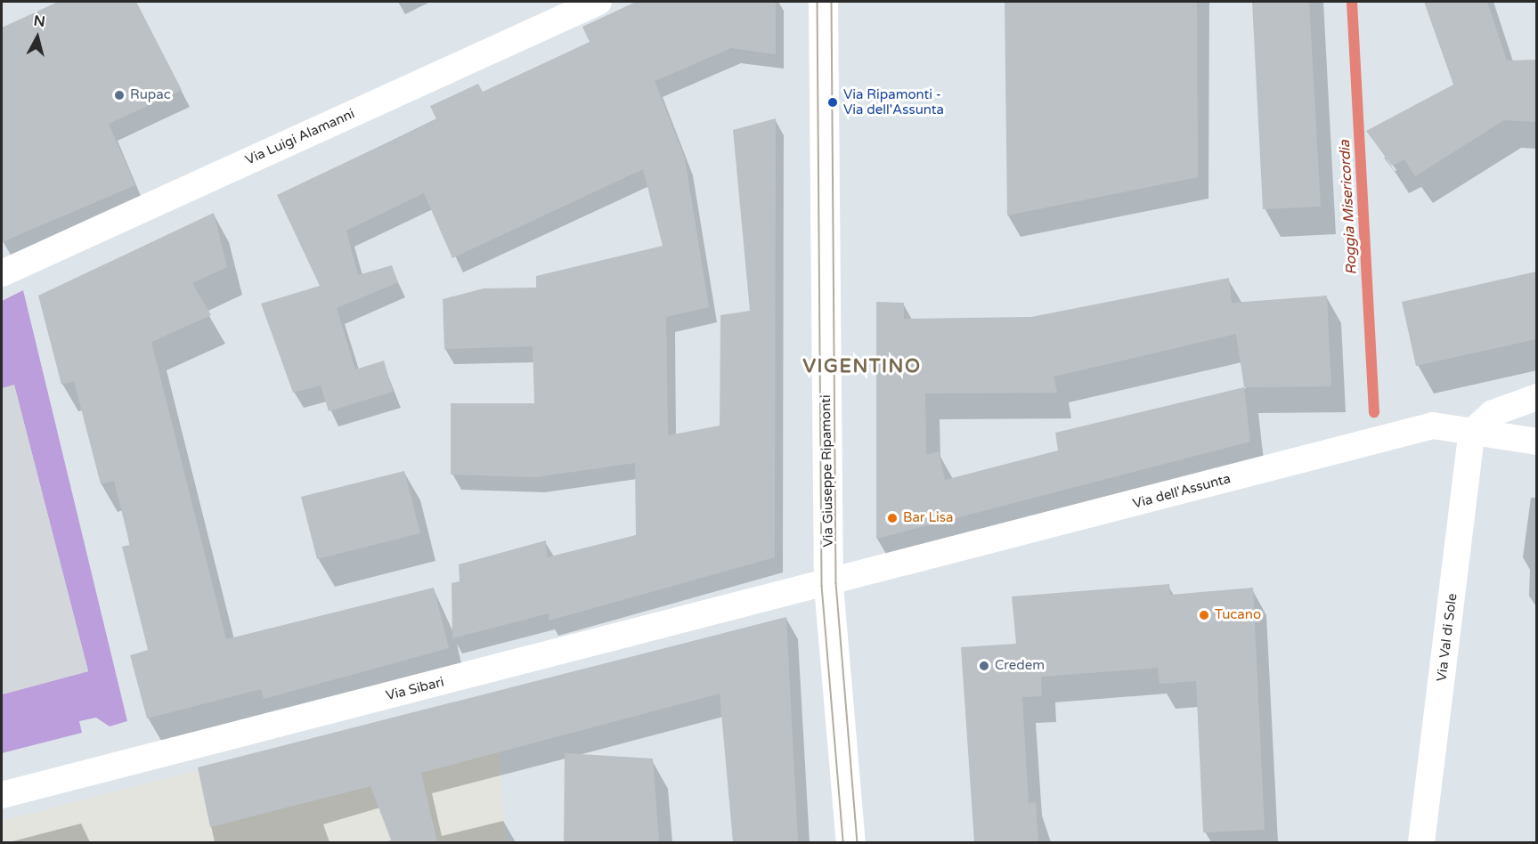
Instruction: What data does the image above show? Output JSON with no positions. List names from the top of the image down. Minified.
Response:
{"streets":{"street":["Via Luigi Alamanni","Via Giuseppe Ripamonti","Via dell'Assunta","Via Val di Sole","Via Sibari"]},"crossings":[["Via Giuseppe Ripamonti","Via dell'Assunta"],["Via Giuseppe Ripamonti","Via Sibari"],["Via dell'Assunta","Via Val di Sole"],["Via dell'Assunta","Via Sibari"]],"districts":["VIGENTINO"],"water":["Roggia Misericordia"],"places":["Rupac","Via Ripamonti - Via dell'Assunta","Bar Lisa","Tucano","Credem"],"north":"top"}
